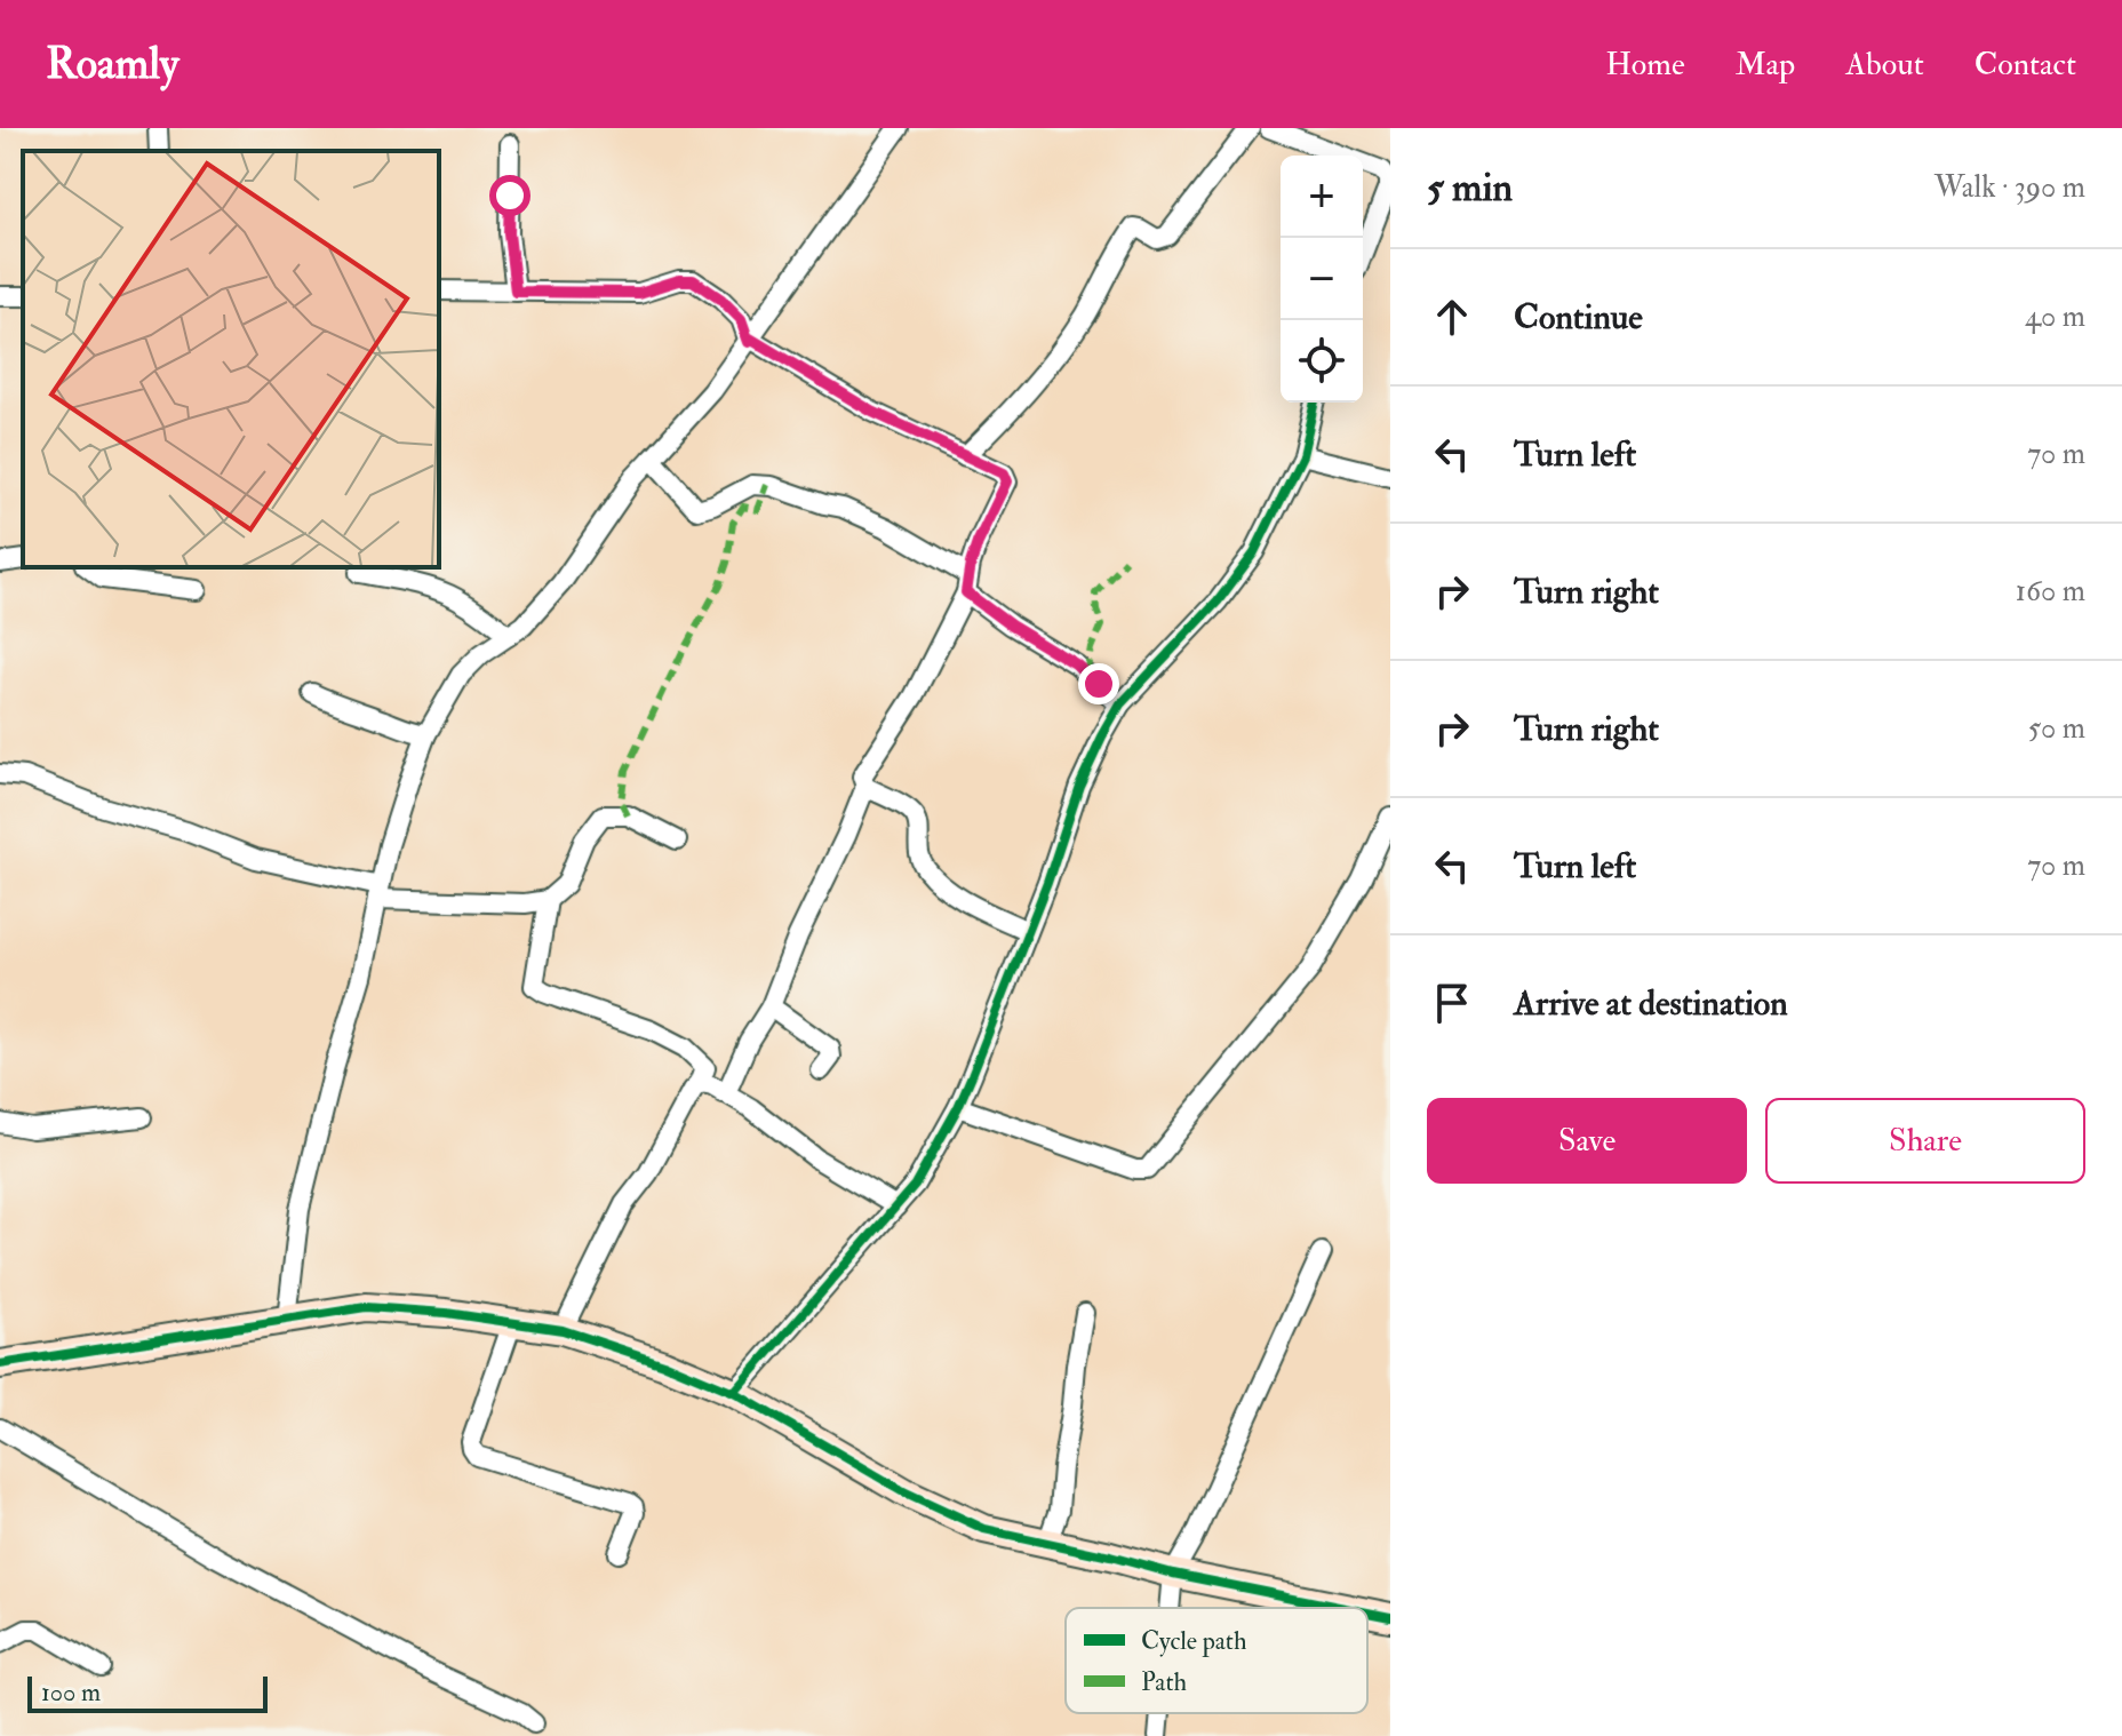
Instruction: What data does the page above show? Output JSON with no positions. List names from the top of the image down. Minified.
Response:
{"legend":["Cycle path","Path"],"scale_bar":"100 m","page":{"header":"Roamly","nav":["Home","Map","About","Contact"],"heading":["5 min","Walk · 390 m"],"map_buttons":["+","−"],"list":[["Continue","40 m"],["Turn left","70 m"],["Turn right","160 m"],["Turn right","50 m"],["Turn left","70 m"],"Arrive at destination"],"buttons":["Save","Share"],"scale":"100 m"}}
